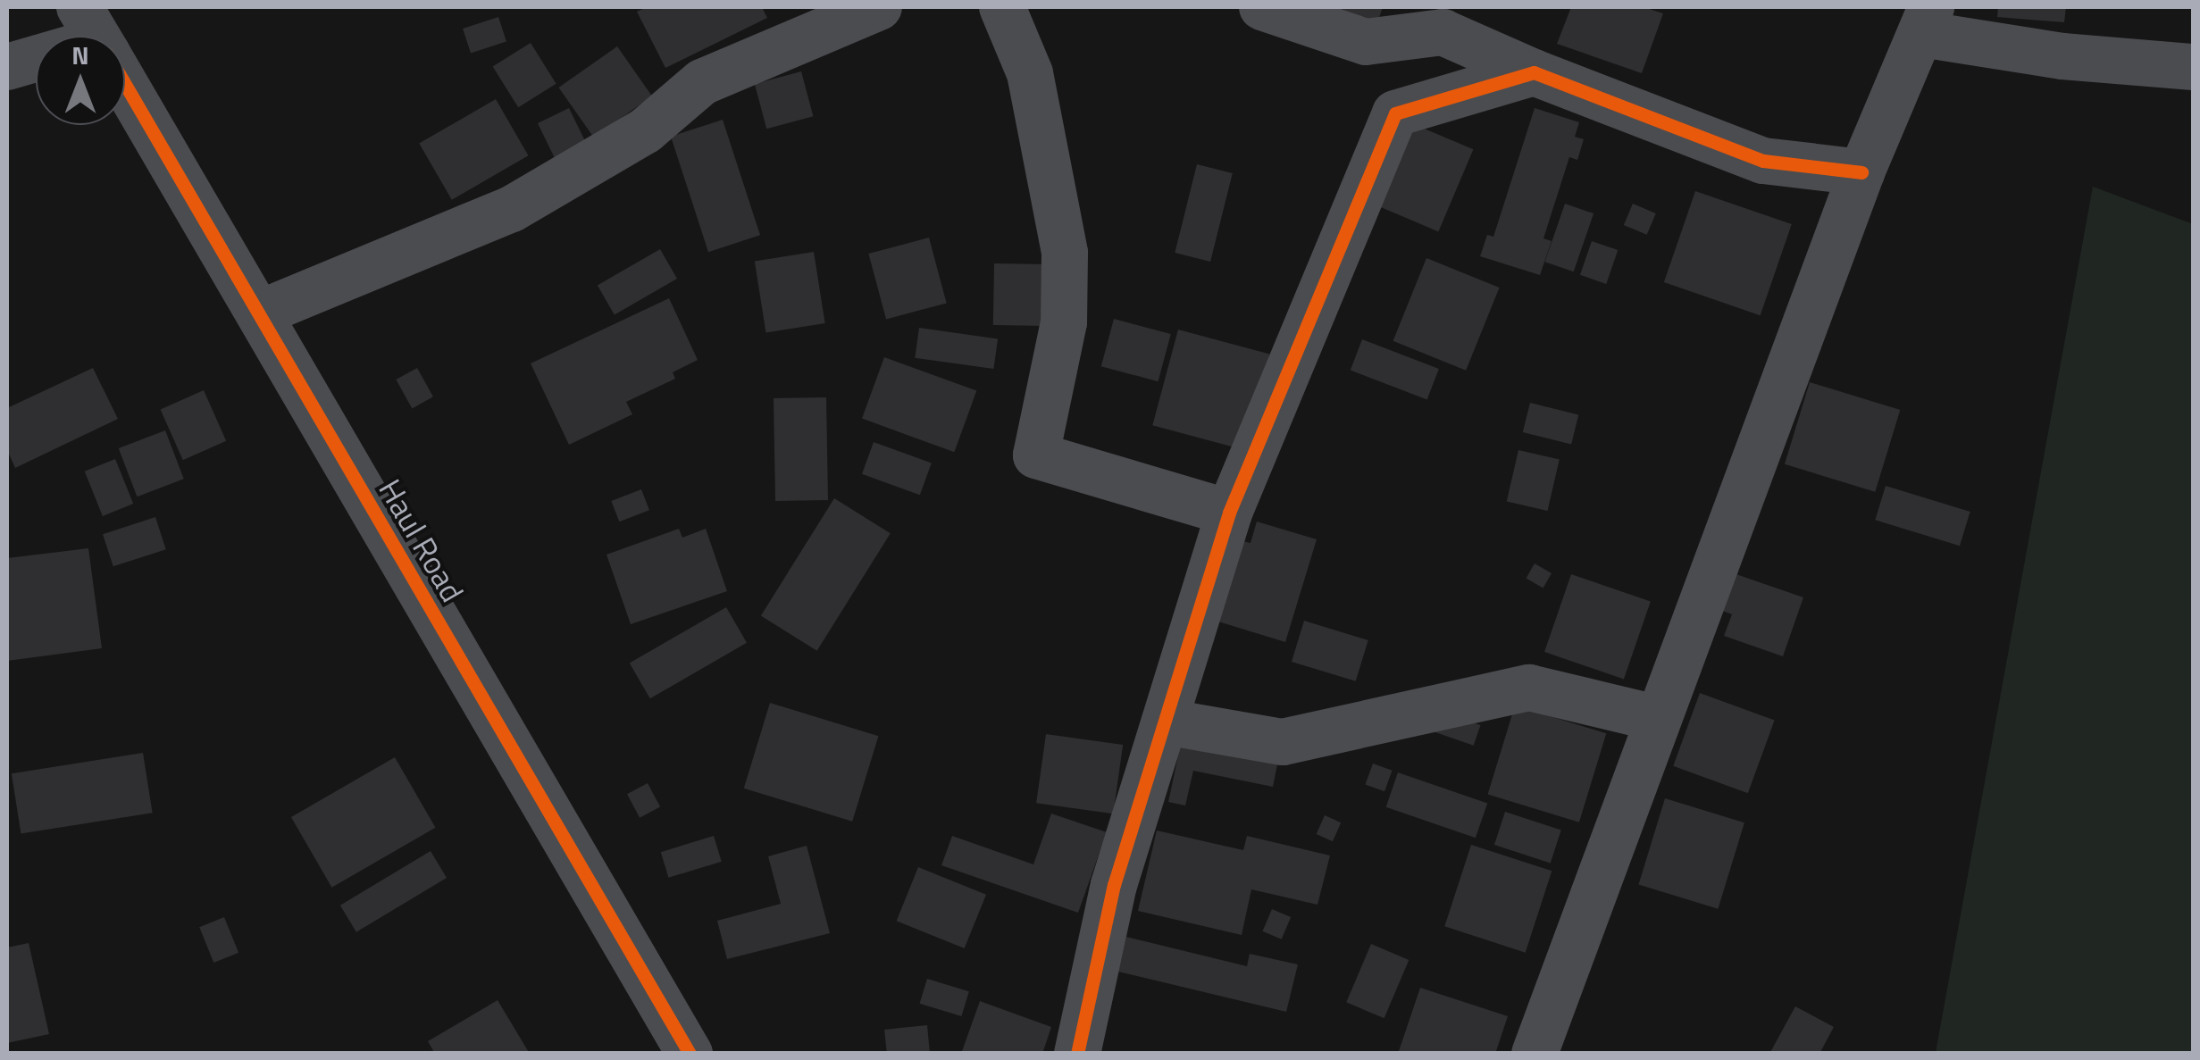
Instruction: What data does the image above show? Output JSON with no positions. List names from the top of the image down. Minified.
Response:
{"streets":{"street":["Haul Road"]},"north":"top"}
